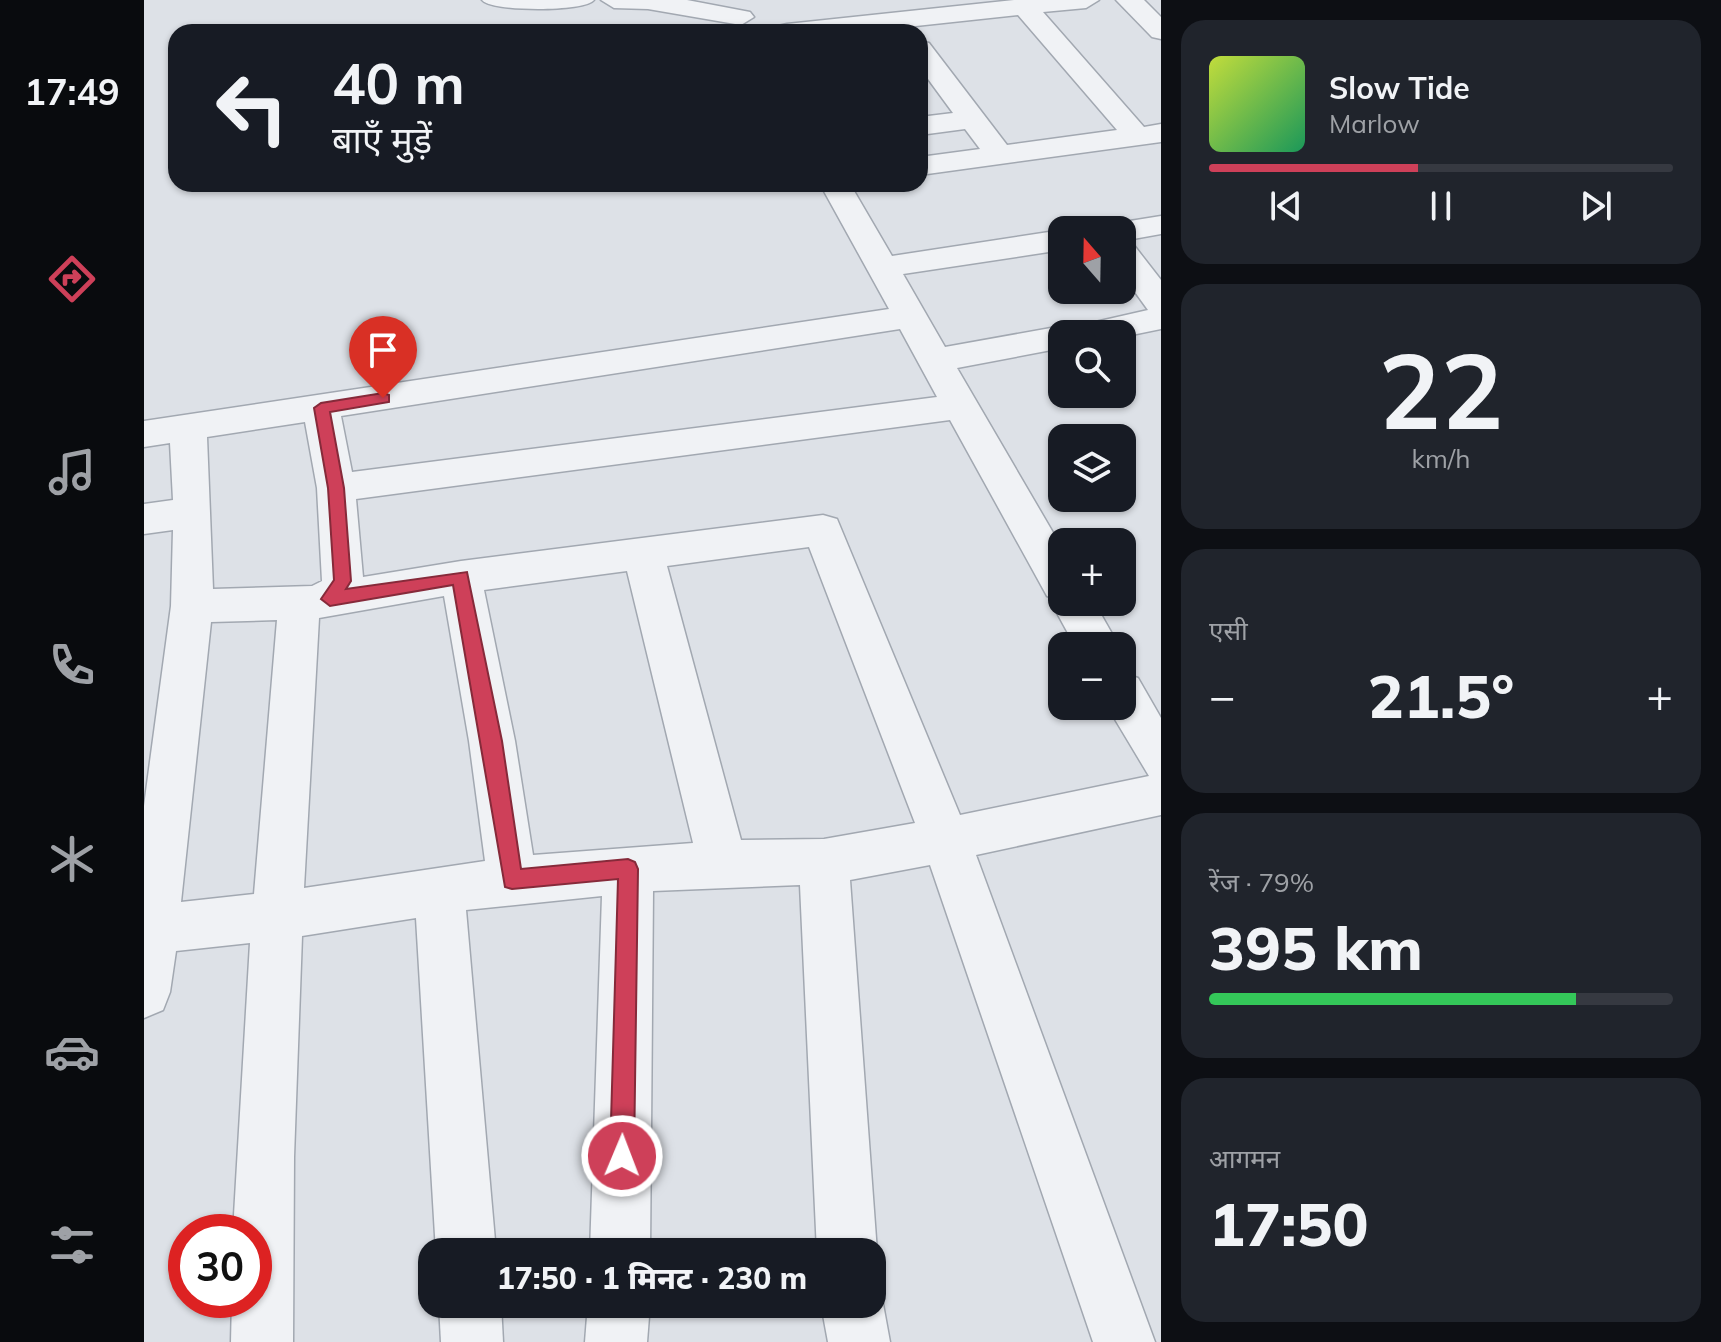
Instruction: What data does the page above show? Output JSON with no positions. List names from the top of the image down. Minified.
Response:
{"north":"top","page":{"tabs":"17:49","turn":["40 m","बाएँ मुड़ें"],"song":["Slow Tide","Marlow"],"map_buttons":["+","−"],"tile":[["22","km/h"],"एसी",["रेंज · 79%","395 km"],["आगमन","17:50"]],"heat":["−","21.5°","+"],"limit":"30","trip":"17:50 · 1 मिनट · 230 m"}}
